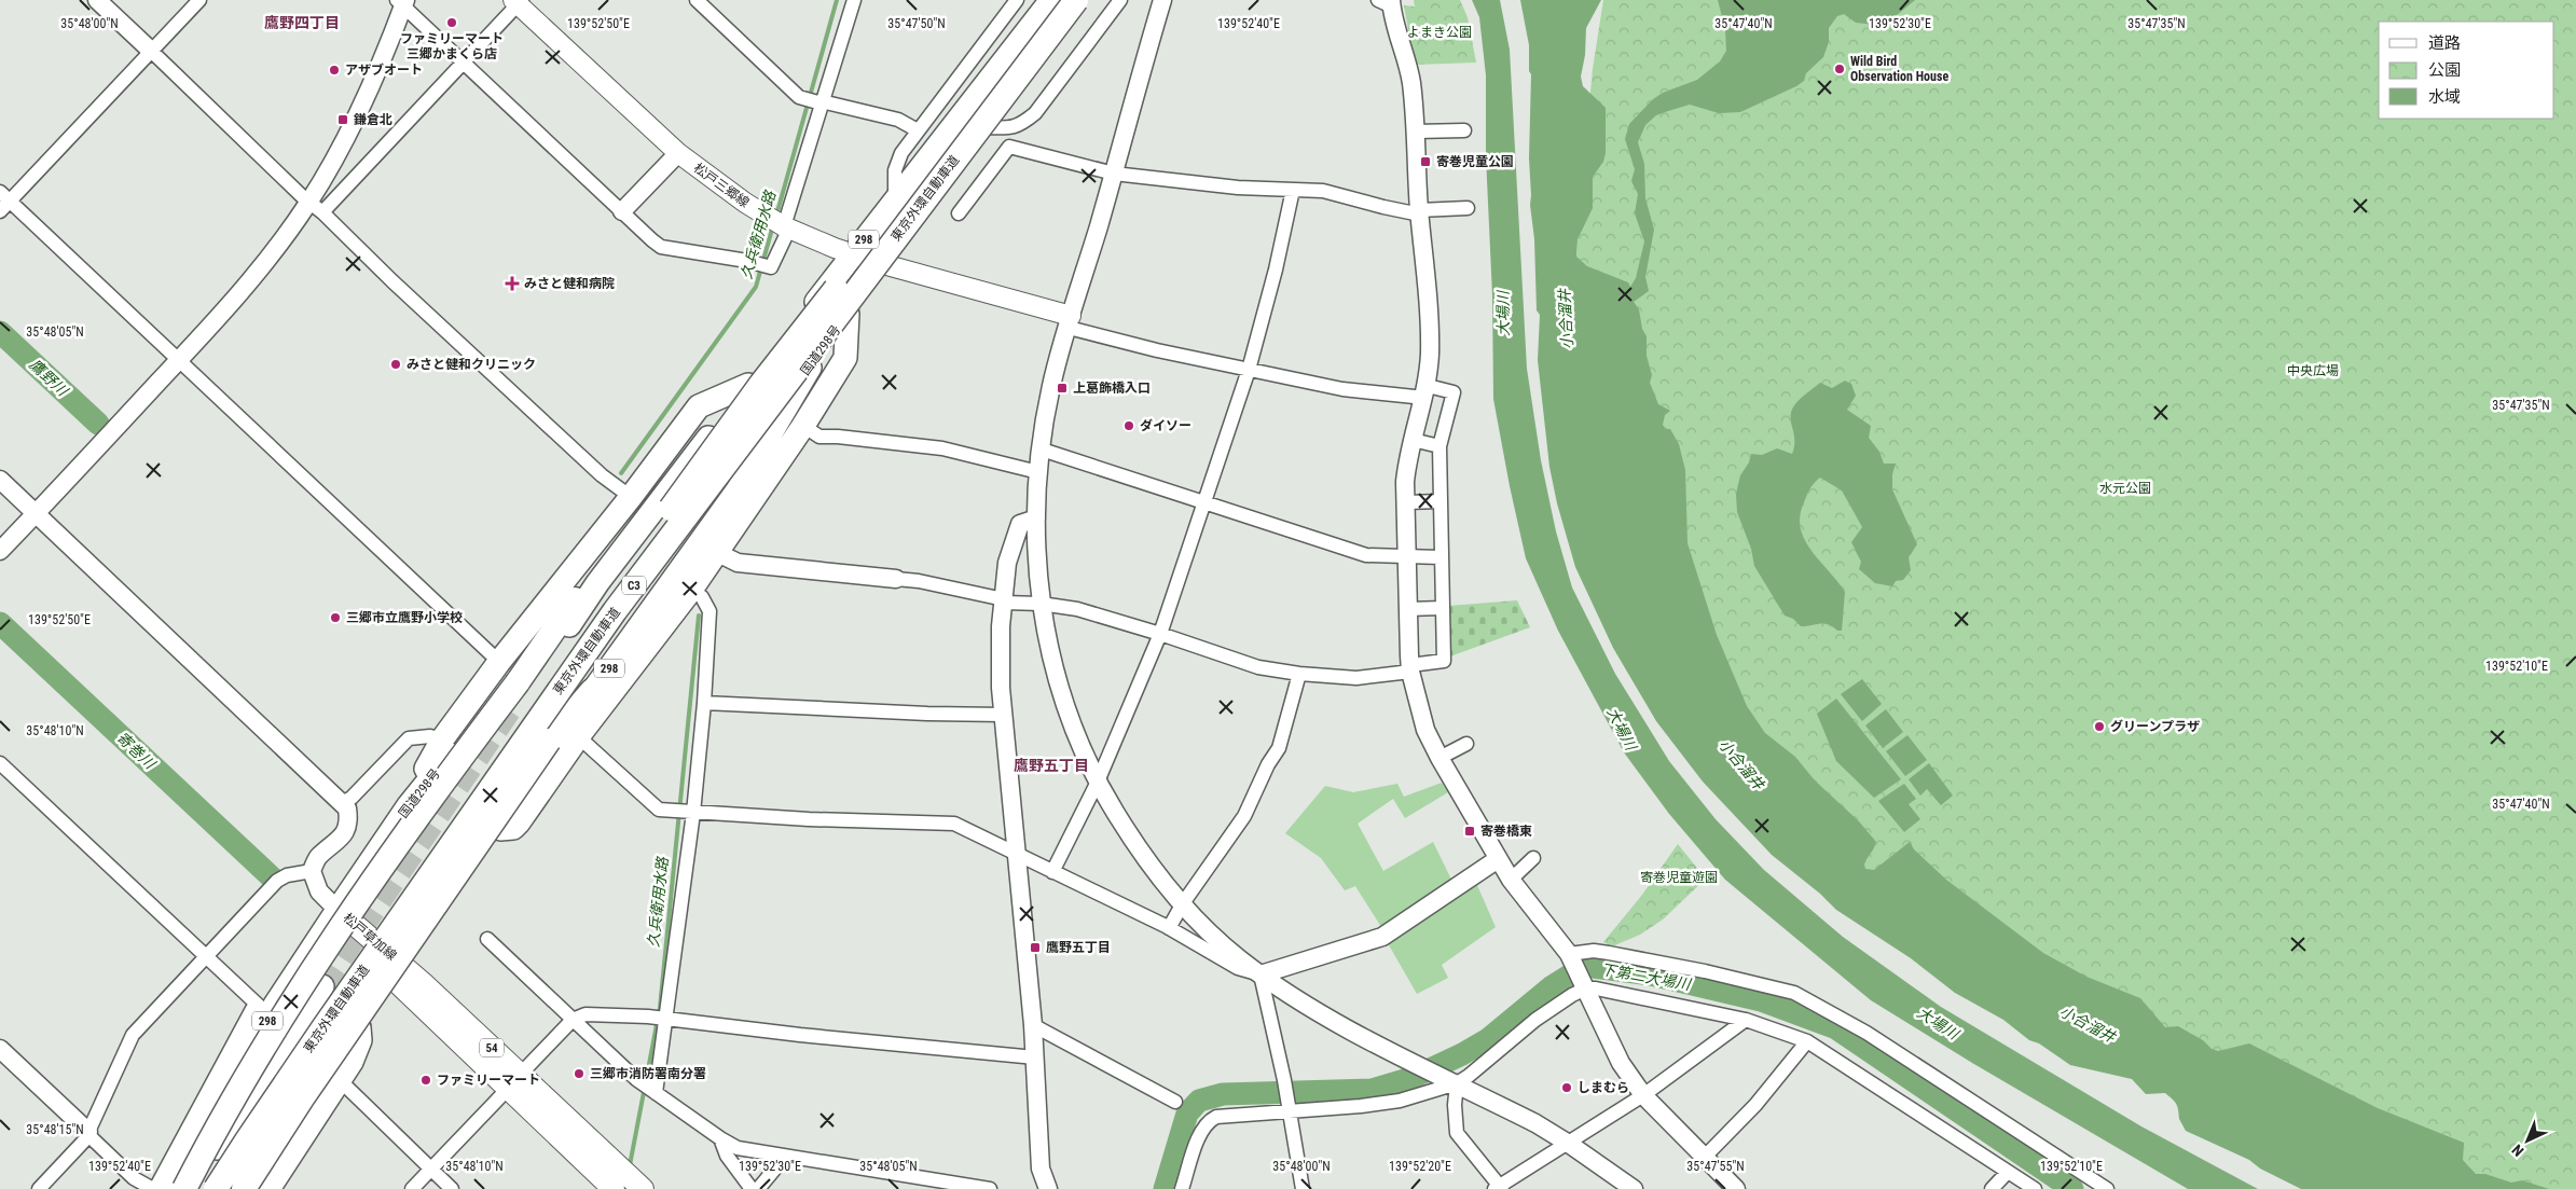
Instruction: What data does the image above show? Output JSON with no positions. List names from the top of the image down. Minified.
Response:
{"streets":{"highway":["東京外環自動車道","298","国道298号","C3"],"main road":["松戸三郷線","松戸草加線","54"]},"crossings":[["松戸三郷線","国道298号"],["298","国道298号"],["298","松戸草加線"],["国道298号","松戸草加線"]],"districts":["鷹野四丁目","鷹野五丁目"],"water":["久兵衛用水路","大場川","小合溜井","鷹野川","寄巻川","下第二大場川"],"parks":["よまき公園","中央広場","水元公園","寄巻児童遊園"],"places":{"other":["ファミリーマート 三郷かまくら店","Wild Bird Observation House","アザブオート","みさと健和クリニック","ダイソー","三郷市立鷹野小学校","グリーンプラザ","三郷市消防署南分署","ファミリーマート","しまむら"],"transit":["鎌倉北","寄巻児童公園","上葛飾橋入口","寄巻橋東","鷹野五丁目"],"health":["みさと健和病院"]},"legend":["道路","公園","水域"],"north":"bottom left","coordinates":["35°48'00\"N","35°47'50\"N","35°47'40\"N","35°47'35\"N","139°52'50\"E","139°52'40\"E","139°52'30\"E","35°48'05\"N","139°52'10\"E","35°48'10\"N","35°48'15\"N","139°52'20\"E","35°47'55\"N"]}
